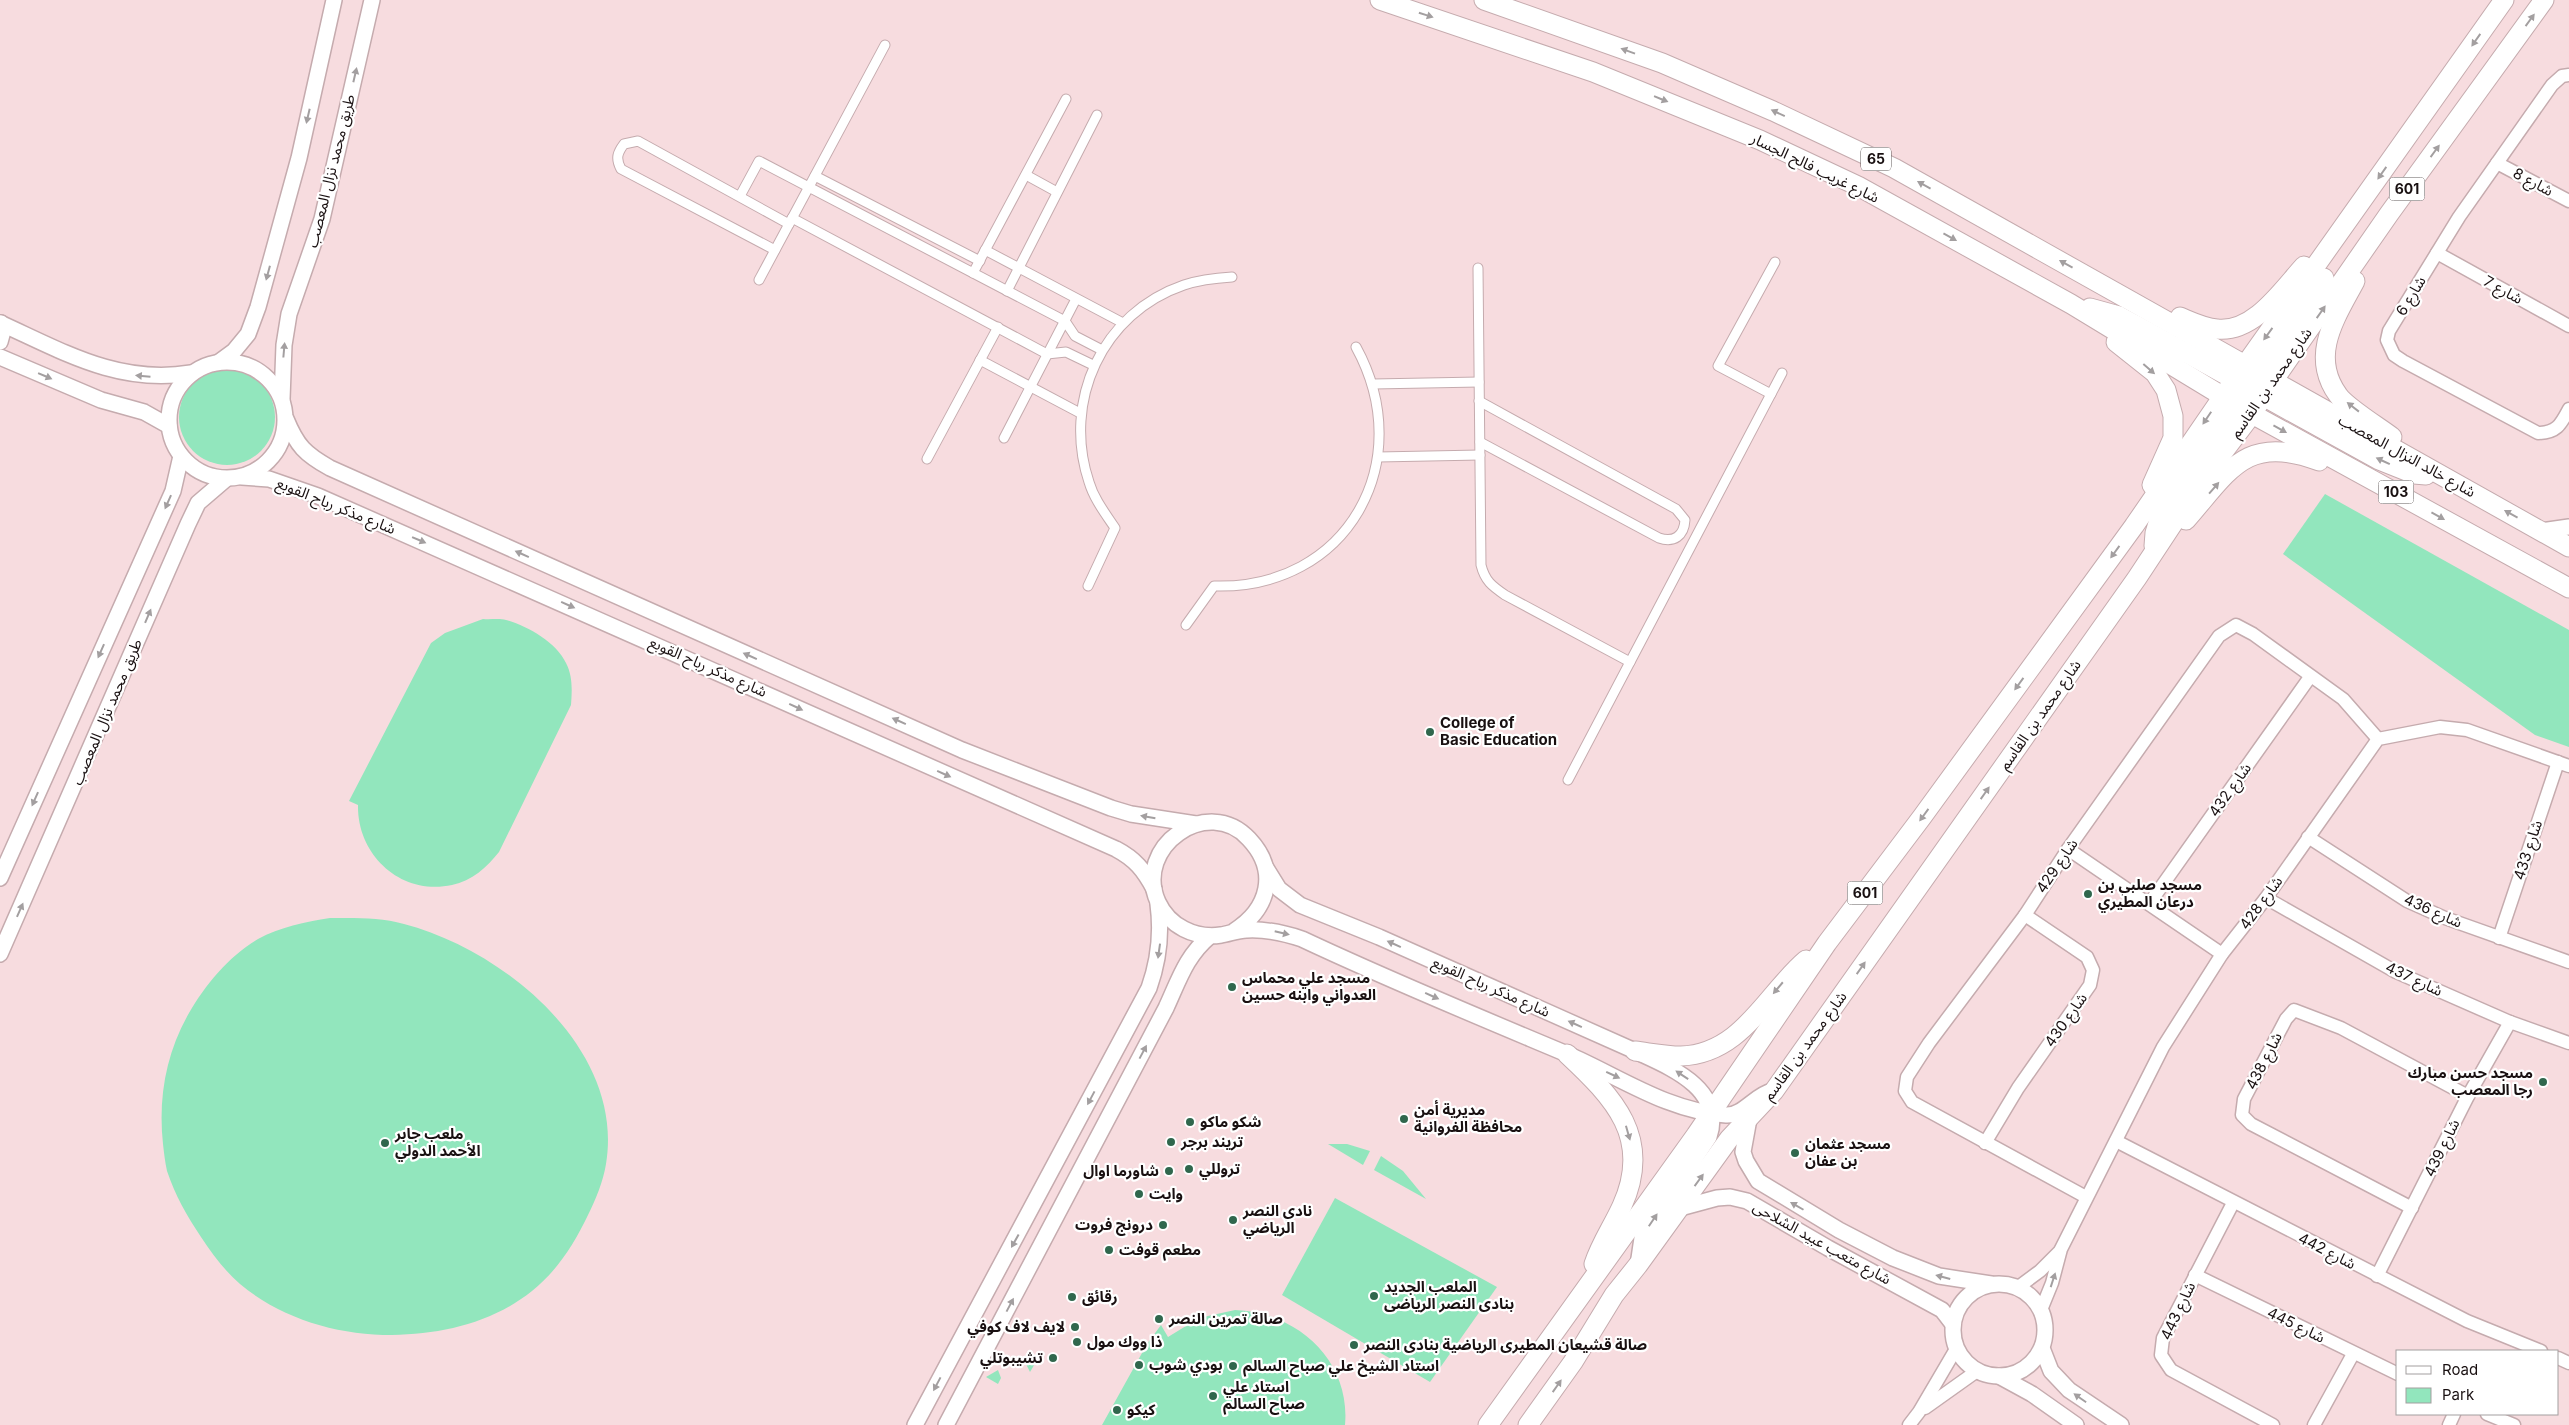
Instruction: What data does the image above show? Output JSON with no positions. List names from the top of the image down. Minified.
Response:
{"streets":{"main road":["65","شارع غريب فالح الجسار","601","شارع محمد بن القاسم","شارع خالد النزال المعصب","103"],"street":["طريق محمد نزال المعصب","شارع 8","شارع 7","شارع 6","شارع مذكر رباح القوبع","شارع 432","شارع 433","شارع 429","شارع 428","شارع 436","شارع 437","شارع 430","شارع 438","شارع 439","شارع متعب عبيد الشلاحى","شارع 442","شارع 443","شارع 445"]},"crossings":[["65","شارع محمد بن القاسم"],["65","103"],["طريق محمد نزال المعصب","شارع مذكر رباح القوبع"],["شارع 8","شارع 6"],["شارع 7","شارع 6"],["شارع محمد بن القاسم","103"],["شارع محمد بن القاسم","شارع مذكر رباح القوبع"],["شارع محمد بن القاسم","شارع متعب عبيد الشلاحى"],["شارع 432","شارع 429"],["شارع 433","شارع 436"],["شارع 429","شارع 428"],["شارع 429","شارع 430"],["شارع 428","شارع 436"],["شارع 428","شارع 437"],["شارع 428","شارع متعب عبيد الشلاحى"],["شارع 428","شارع 442"],["شارع 437","شارع 439"],["شارع 438","شارع 439"],["شارع 439","شارع 442"],["شارع 442","شارع 443"],["شارع 443","شارع 445"]],"places":["College of Basic Education","مسجد صلبي بن درعان المطيري","مسجد علي محماس العدواني وابنه حسين","مسجد حسن مبارك رجا المعصب","مديرية أمن محافظة الفروانية","شكو ماكو","تريند برجر","ملعب جابر الأحمد الدولي","مسجد عثمان بن عفان","تروللي","شاورما اوال","وايت","نادي النصر الرياضي","درونج فروت","مطعم قوفت","الملعب الجديد بنادى النصر الرياضى","رقائق","صالة تمرين النصر","لايف لاف كوفي","ذا ووك مول","صالة قشيعان المطيرى الرياضية بنادى النصر","تشيبوتلي","بودي شوب","استاد الشيخ علي صباح السالم","استاد علي صباح السالم","كيكو"],"legend":["Road","Park"]}
